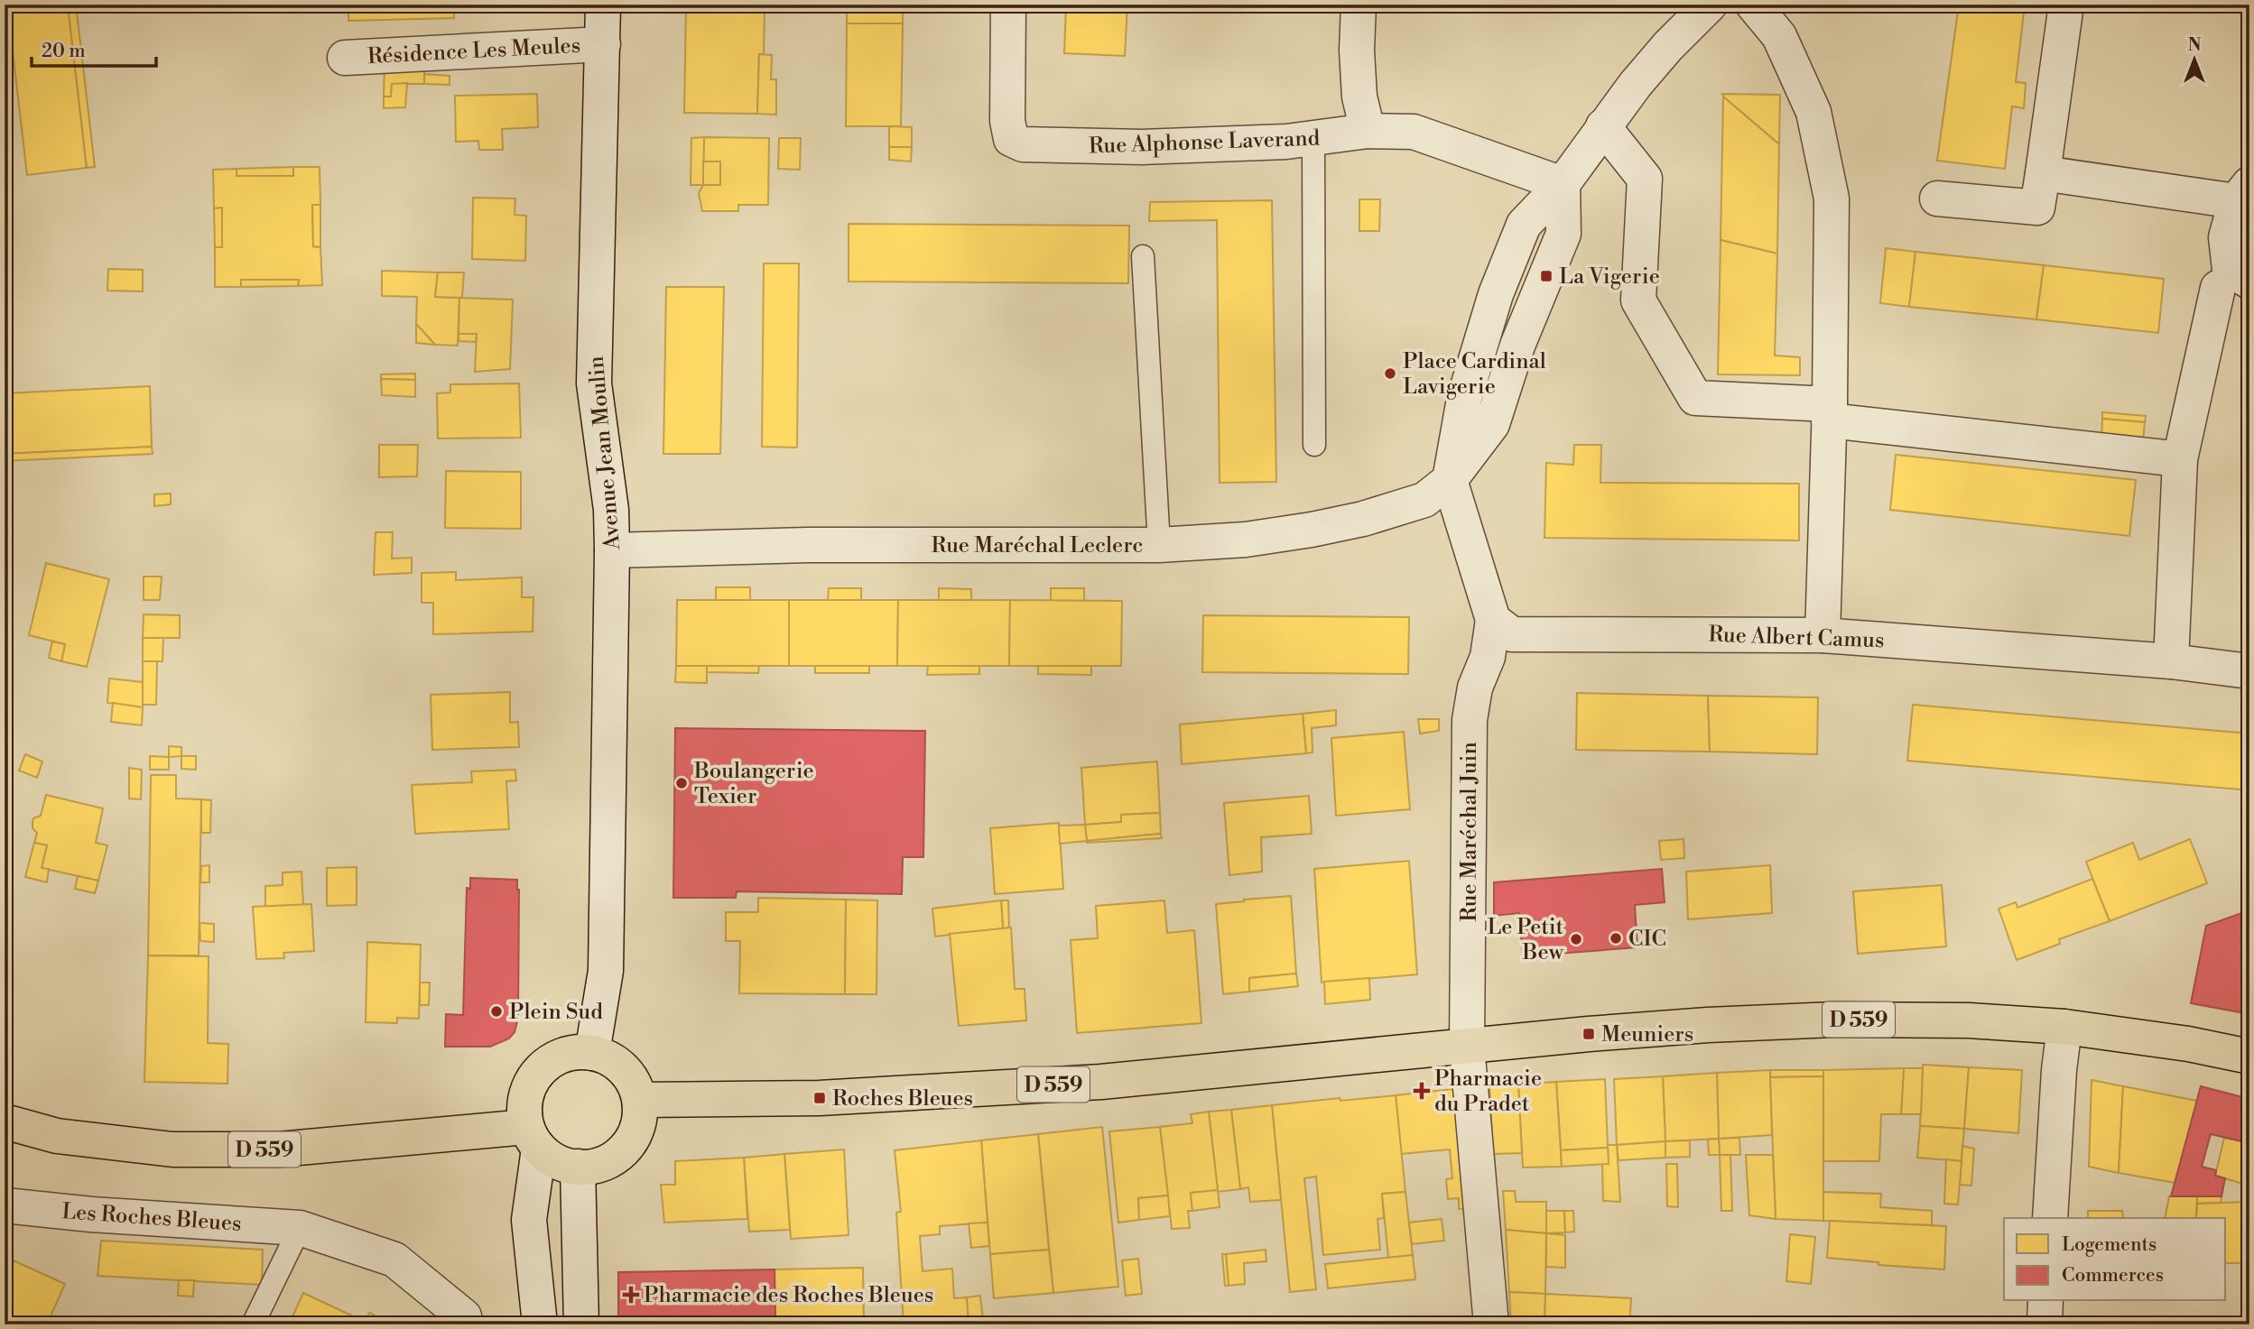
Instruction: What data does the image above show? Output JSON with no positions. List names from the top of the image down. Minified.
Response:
{"streets":{"main road":["D 559"],"street":["Résidence Les Meules","Rue Alphonse Laverand","Avenue Jean Moulin","Rue Maréchal Leclerc","Rue Albert Camus","Rue Maréchal Juin","Les Roches Bleues"]},"crossings":[["Résidence Les Meules","Avenue Jean Moulin"],["Rue Alphonse Laverand","Rue Maréchal Leclerc"],["Avenue Jean Moulin","Rue Maréchal Leclerc"],["Avenue Jean Moulin","D 559"],["Rue Albert Camus","Rue Maréchal Juin"],["Rue Maréchal Juin","D 559"]],"places":{"transit":["La Vigerie","Meuniers","Roches Bleues"],"other":["Place Cardinal Lavigerie","Boulangerie Texier","CIC","Le Petit Bew","Plein Sud"],"health":["Pharmacie du Pradet","Pharmacie des Roches Bleues"]},"legend":["Logements","Commerces"],"scale_bar":"20 m","north":"top"}
